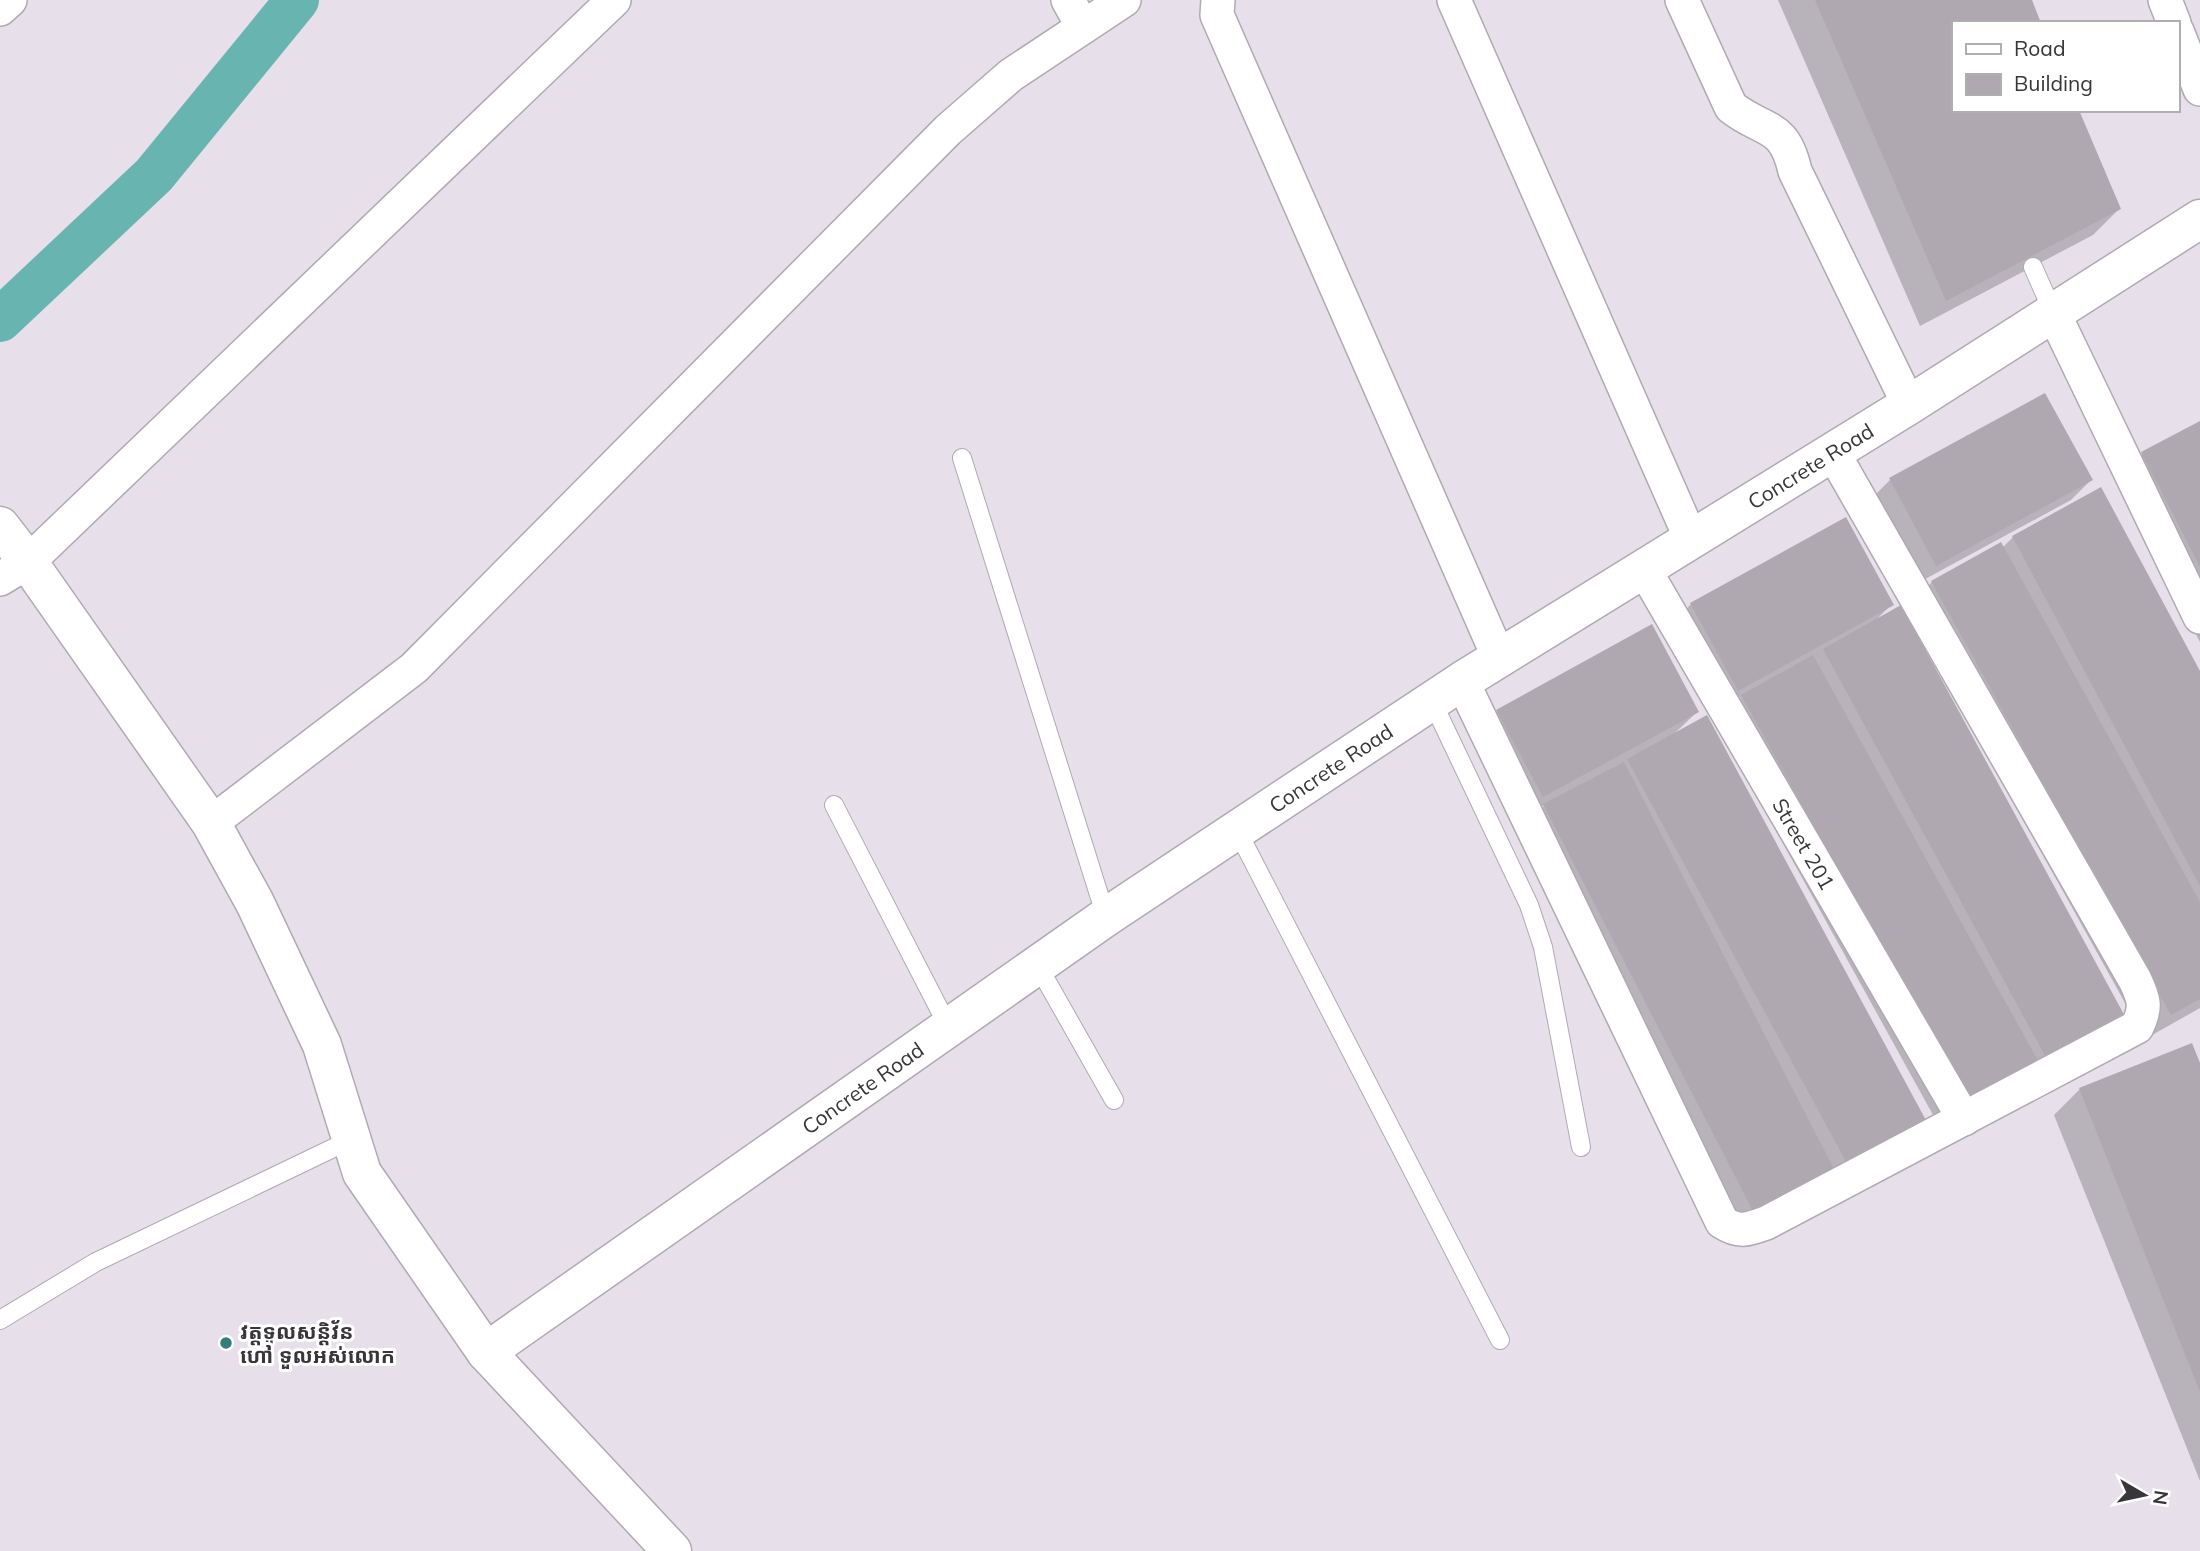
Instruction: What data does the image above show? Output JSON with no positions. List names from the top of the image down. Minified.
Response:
{"streets":{"street":["Concrete Road","Street 201"]},"crossings":[["Concrete Road","Street 201"]],"places":["វត្តទូលសន្តិវ័ន ហៅ ទួលអស់លោក"],"legend":["Road","Building"],"north":"right"}
